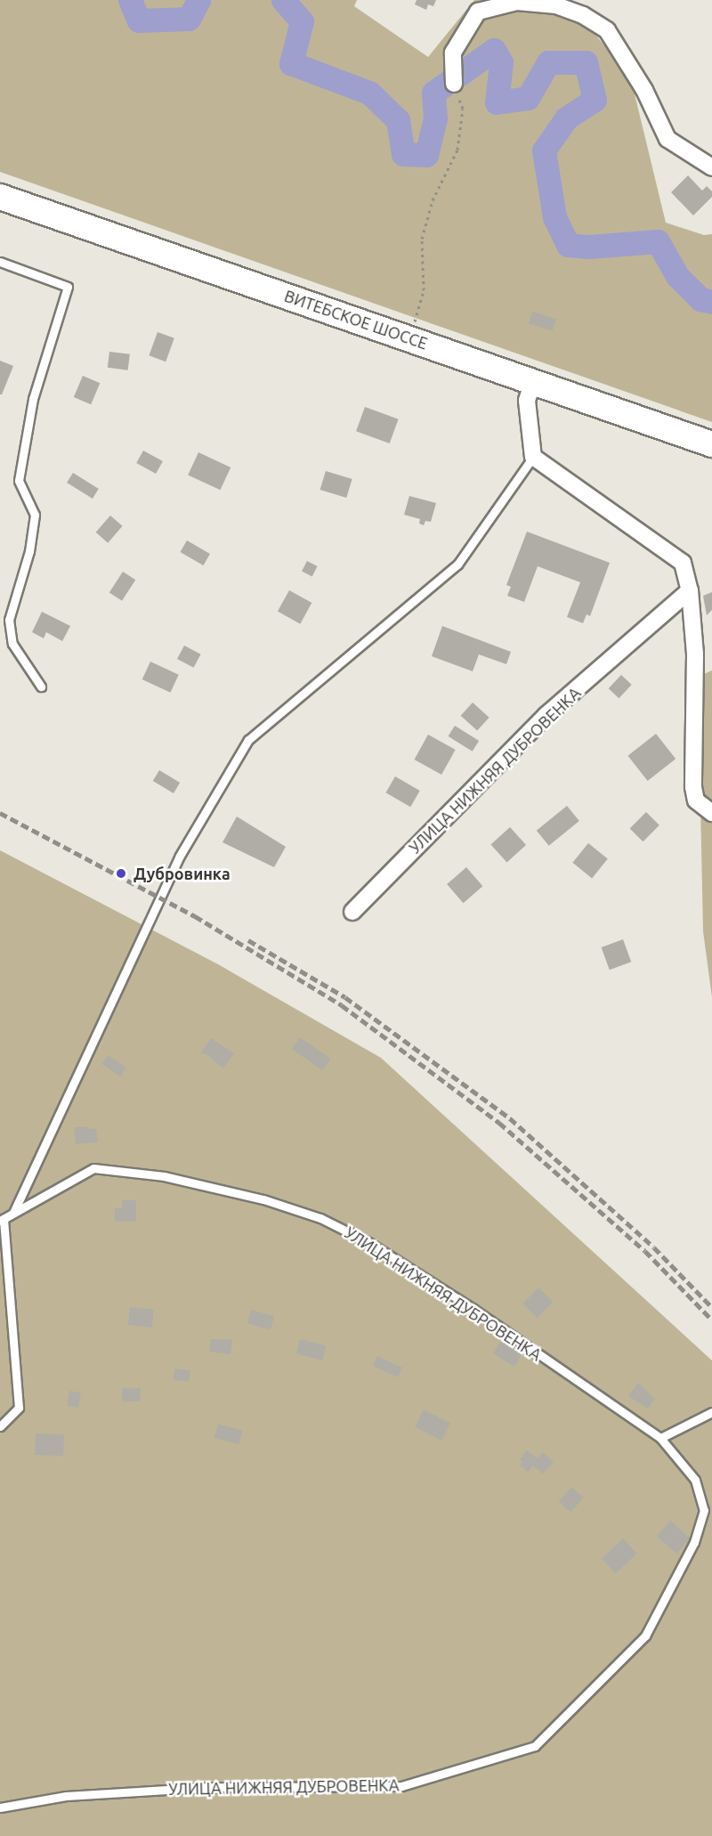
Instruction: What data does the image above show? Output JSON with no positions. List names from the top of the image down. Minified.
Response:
{"streets":{"main road":["ВИТЕБСКОЕ ШОССЕ"],"street":["УЛИЦА НИЖНЯЯ ДУБРОВЕНКА"]},"places":["Дубровинка"]}
